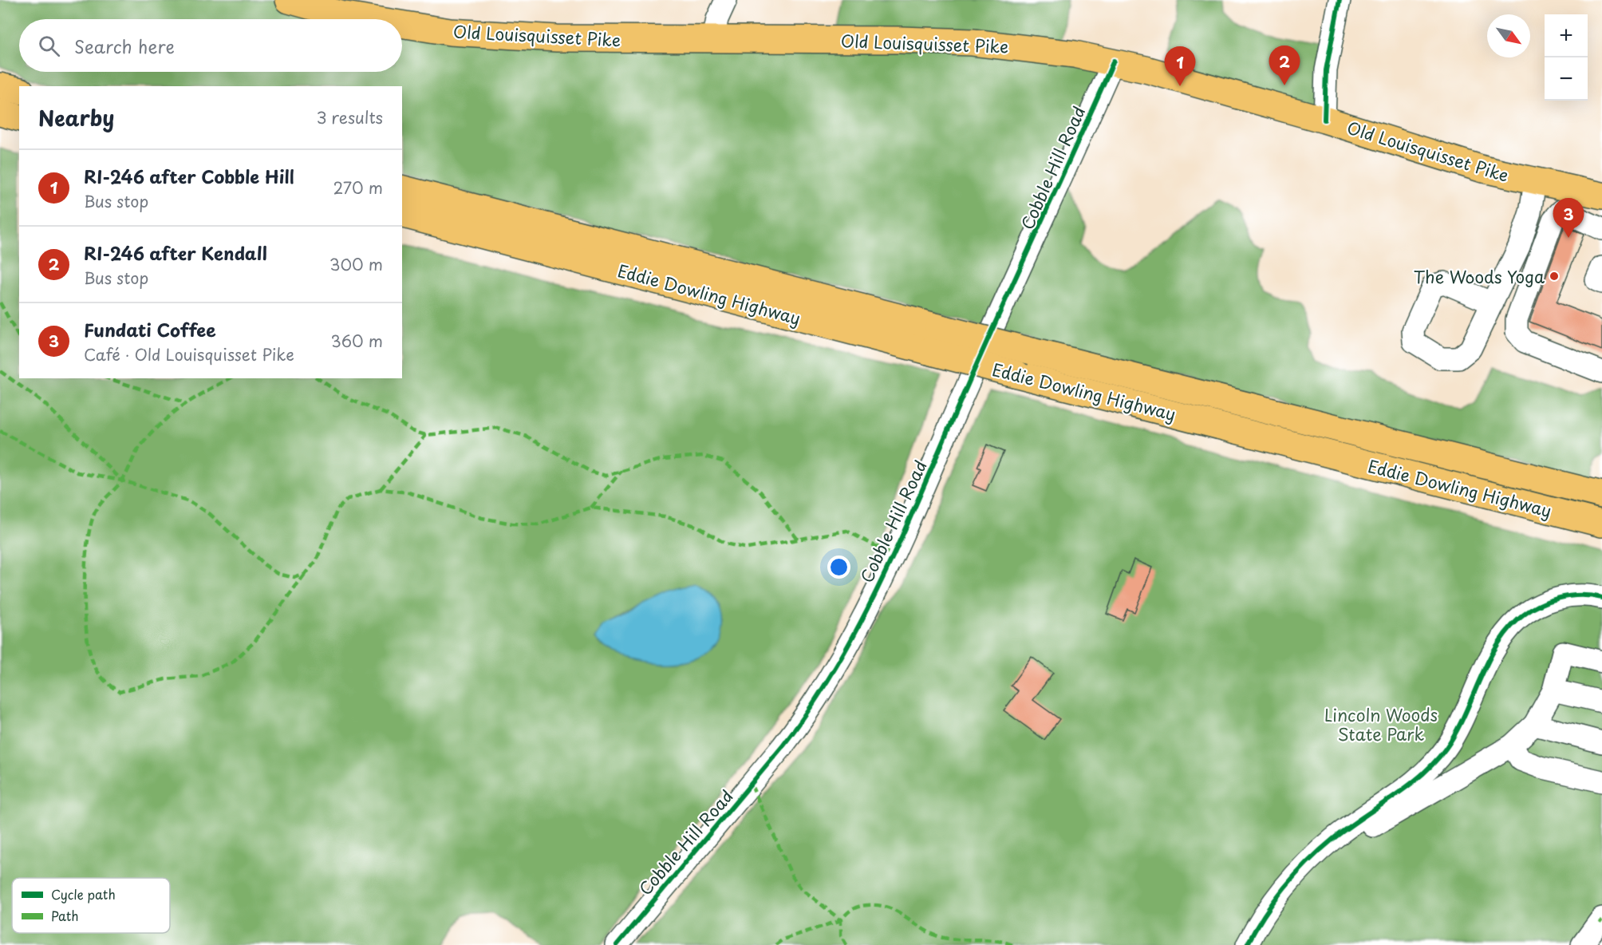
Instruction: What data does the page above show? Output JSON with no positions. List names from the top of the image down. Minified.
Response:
{"streets":{"main road":["Old Louisquisset Pike","Eddie Dowling Highway"],"street":["Cobble Hill Road"]},"crossings":[["Old Louisquisset Pike","Cobble Hill Road"]],"parks":["Lincoln Woods State Park"],"places":["The Woods Yoga"],"legend":["Cycle path","Path"],"north":"bottom right","page":{"map_buttons":["+","−"],"search":"Search here","pins":["2","1","3"],"heading":["Nearby","3 results"],"list":[{"mark":"1","name":"RI-246 after Cobble Hill","note":"Bus stop","value":"270 m"},{"mark":"2","name":"RI-246 after Kendall","note":"Bus stop","value":"300 m"},{"mark":"3","name":"Fundati Coffee","note":"Café · Old Louisquisset Pike","value":"360 m"}]}}
